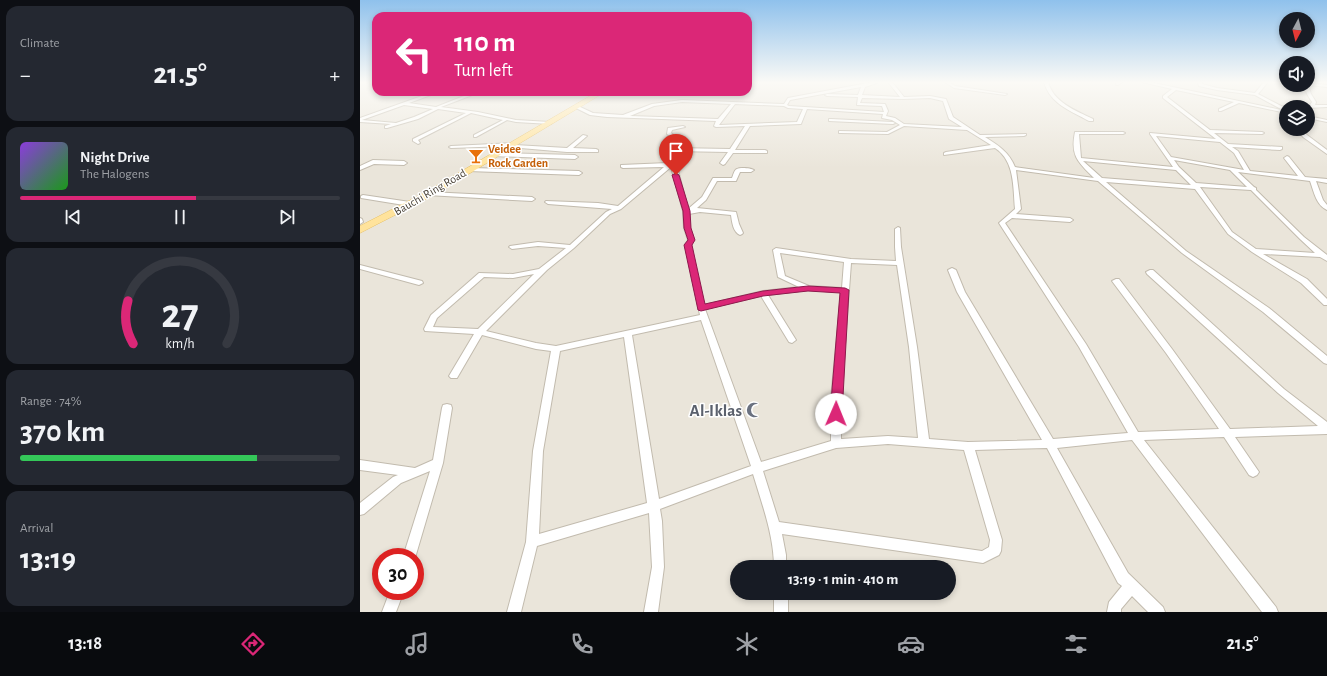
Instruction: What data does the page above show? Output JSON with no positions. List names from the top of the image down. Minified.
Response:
{"streets":{"main road":["Bauchi Ring Road"]},"places":{"bar":["Veidee Rock Garden"],"mosque":["Al-Iklas"]},"north":"bottom","page":{"tile":["Climate",["Range · 74%","370 km"],["Arrival","13:19"]],"turn":["110 m","Turn left"],"heat":["−","21.5°","+"],"song":["Night Drive","The Halogens"],"limit":"30","trip":"13:19 · 1 min · 410 m","tabs":["13:18","21.5°"],"gauge":["27","km/h"]}}
